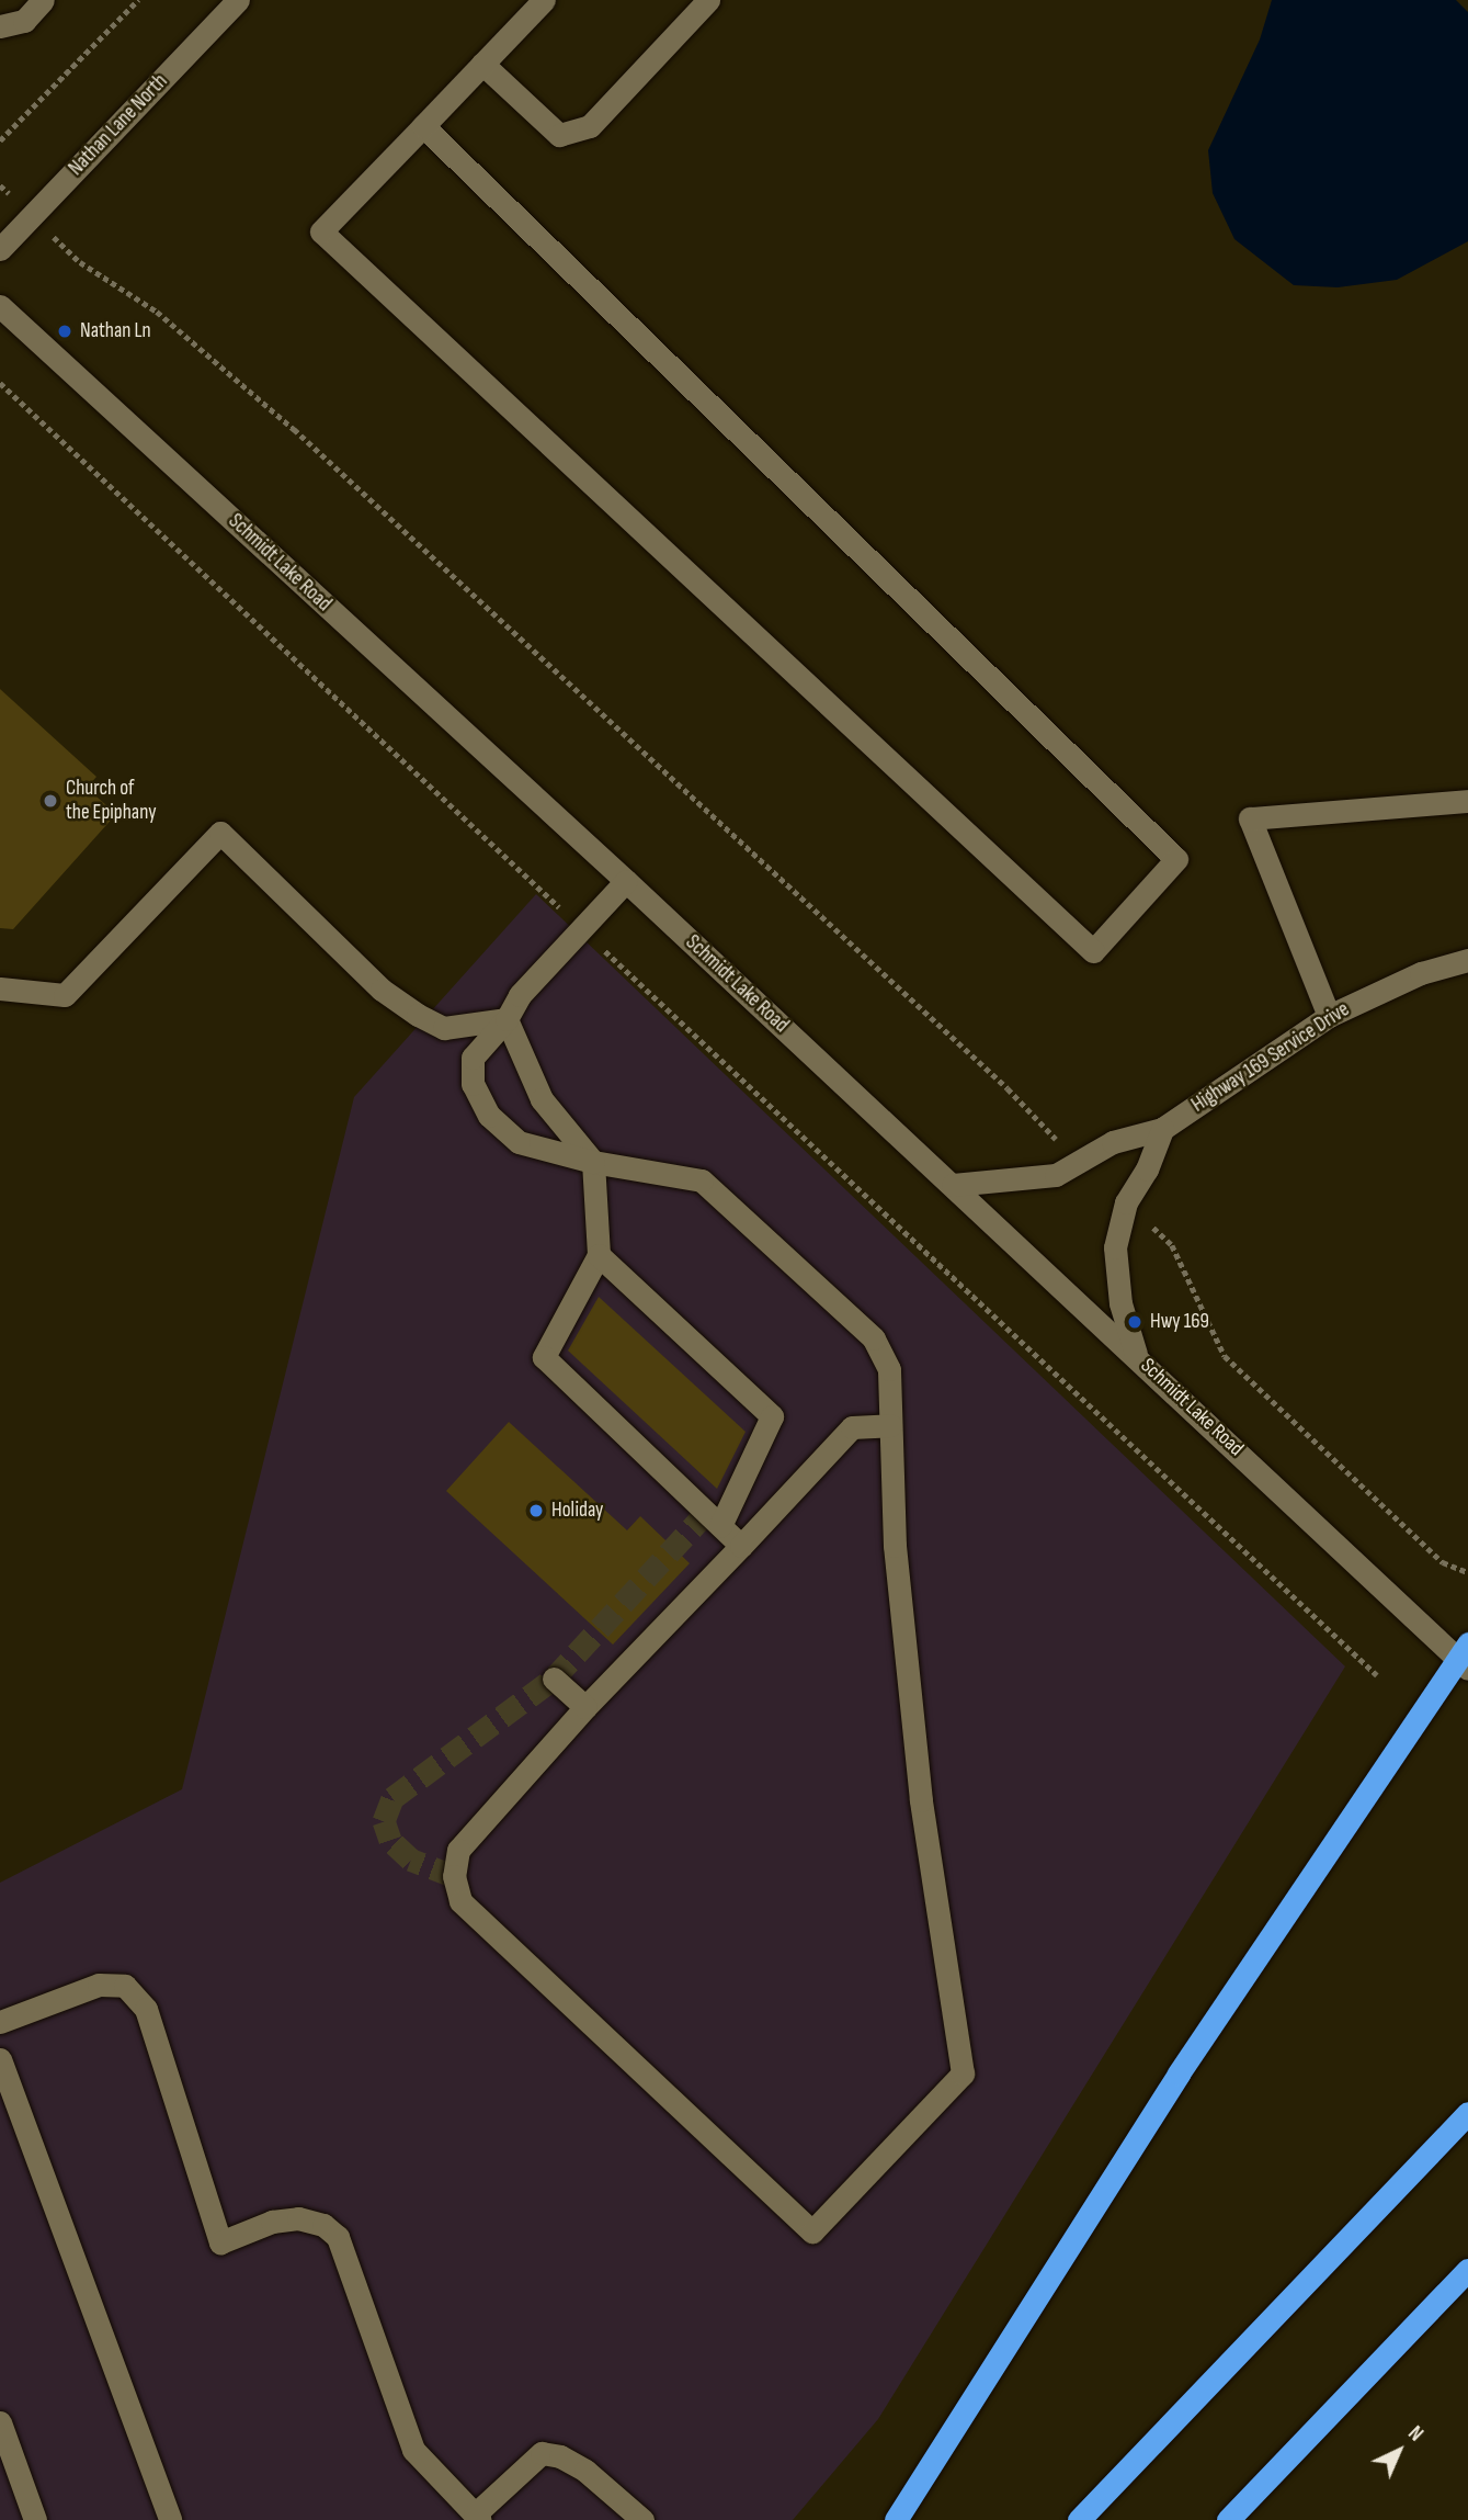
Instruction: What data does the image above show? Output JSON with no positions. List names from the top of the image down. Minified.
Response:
{"streets":{"street":["Nathan Lane North","Schmidt Lake Road","Highway 169 Service Drive"]},"crossings":[["Schmidt Lake Road","Highway 169 Service Drive"]],"places":["Nathan Ln","Church of the Epiphany","Hwy 169","Holiday"],"north":"top right"}
